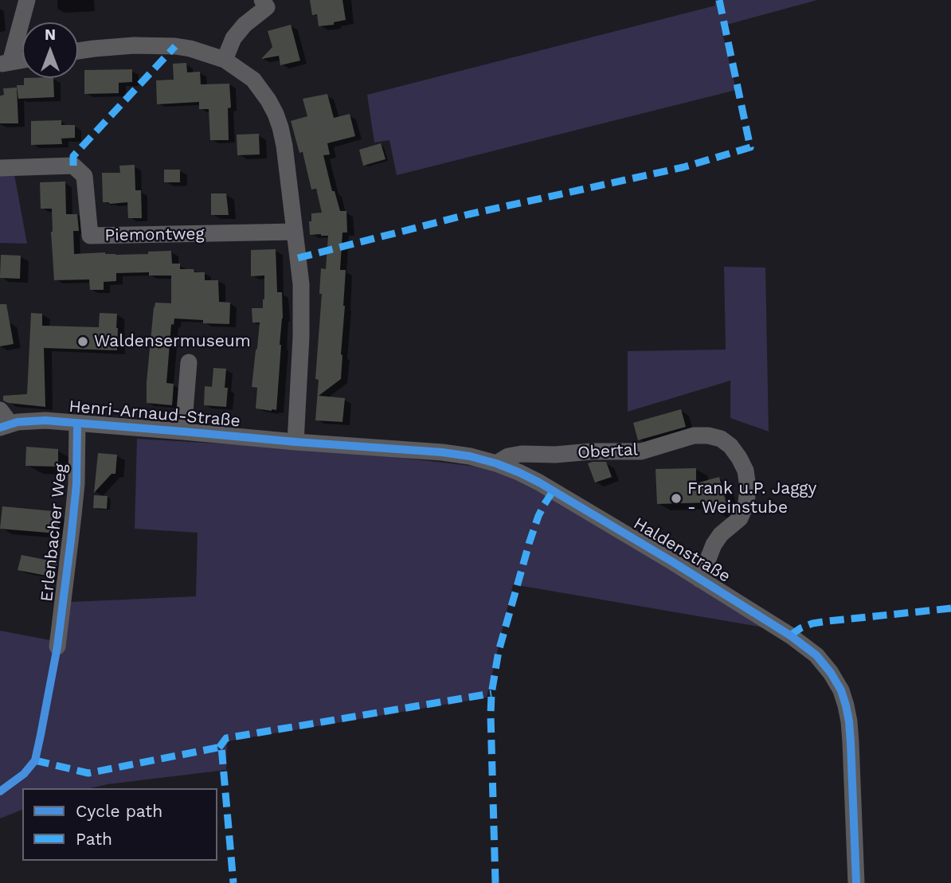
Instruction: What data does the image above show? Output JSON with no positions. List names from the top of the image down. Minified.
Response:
{"streets":{"street":["Piemontweg","Henri-Arnaud-Straße","Obertal","Erlenbacher Weg","Haldenstraße"]},"crossings":[["Henri-Arnaud-Straße","Erlenbacher Weg"],["Henri-Arnaud-Straße","Haldenstraße"],["Obertal","Haldenstraße"]],"places":["Waldensermuseum","Frank u.P. Jaggy - Weinstube"],"legend":["Cycle path","Path"],"north":"top"}
